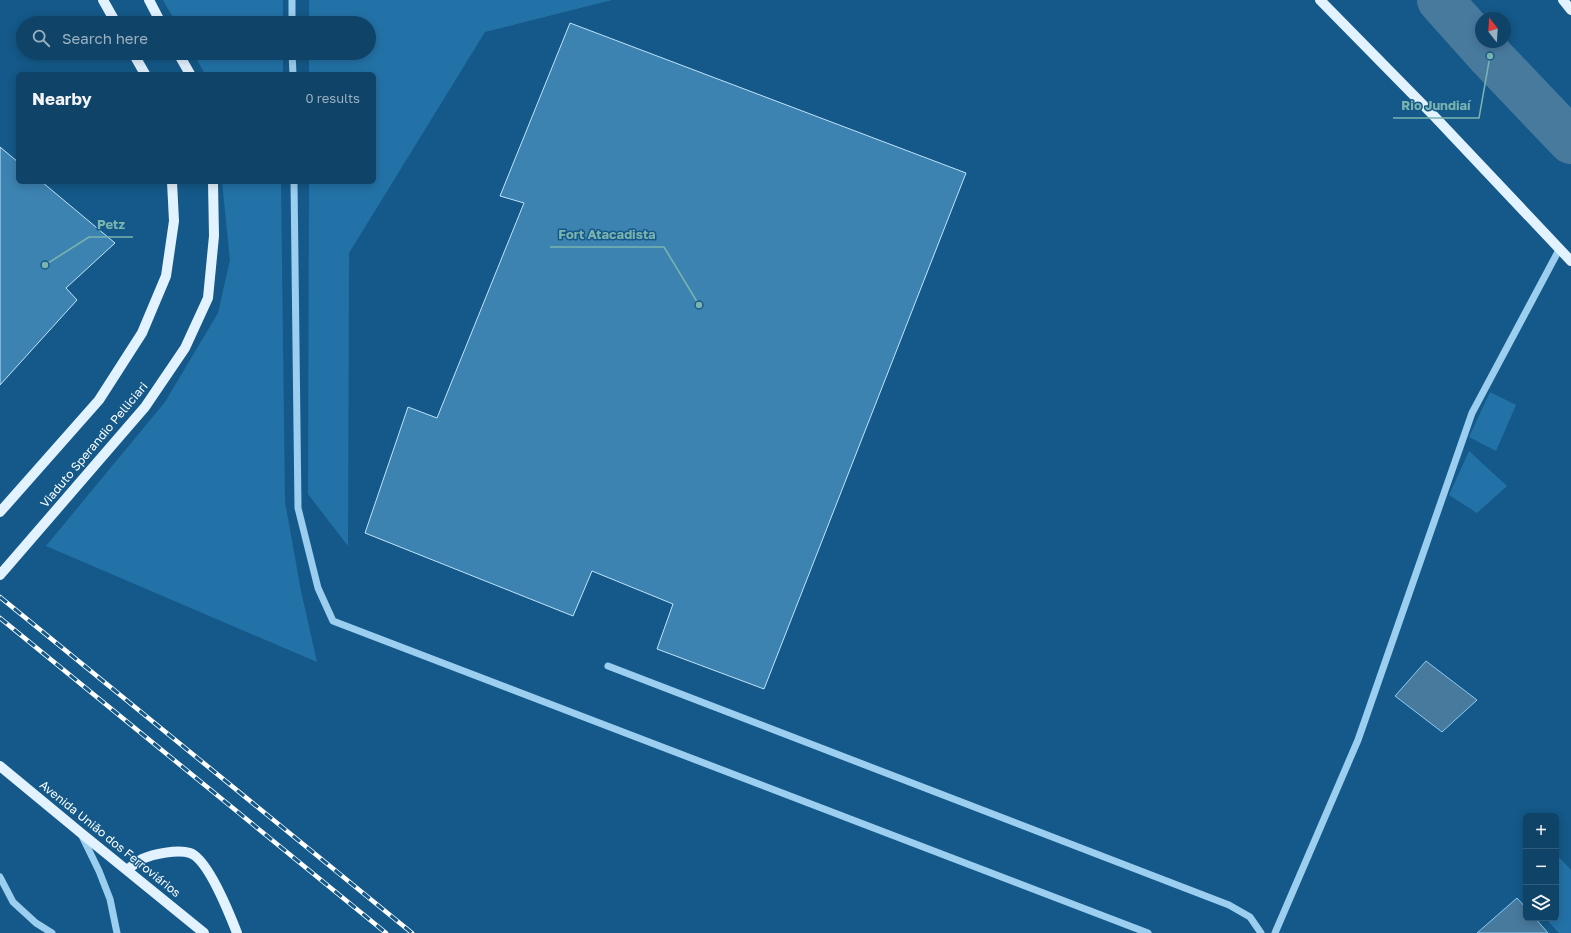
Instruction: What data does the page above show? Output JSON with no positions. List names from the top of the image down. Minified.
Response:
{"streets":{"main road":["Viaduto Sperandio Pelliciari","Avenida União dos Ferroviários"]},"places":["Rio Jundiaí","Petz","Fort Atacadista"],"north":"top","page":{"search":"Search here","heading":["Nearby","0 results"],"map_buttons":["+","−"]}}
